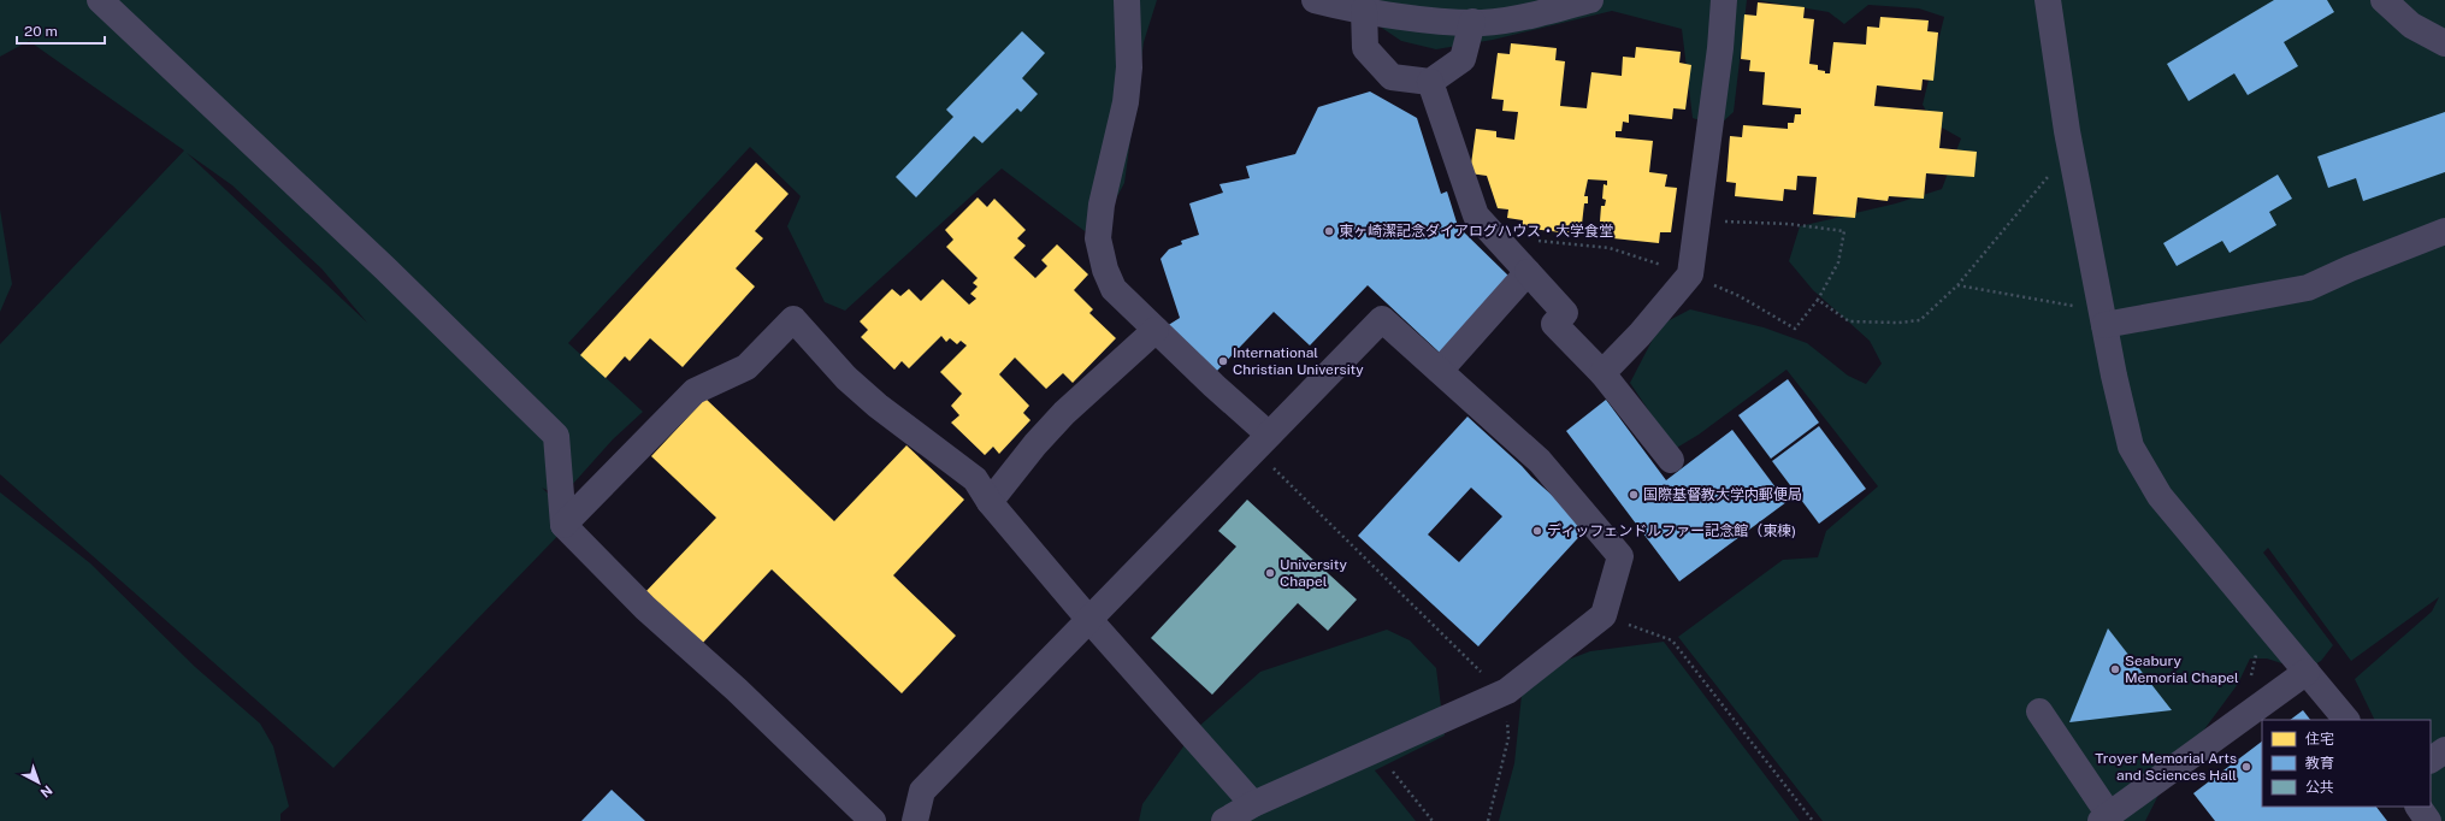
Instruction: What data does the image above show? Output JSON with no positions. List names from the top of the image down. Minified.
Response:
{"places":["東ヶ崎潔記念ダイアログハウス・大学食堂","International Christian University","国際基督教大学内郵便局","ディッフェンドルファー記念館（東棟)","University Chapel","Seabury Memorial Chapel","Troyer Memorial Arts and Sciences Hall"],"legend":["住宅","教育","公共"],"scale_bar":"20 m","north":"bottom right"}
